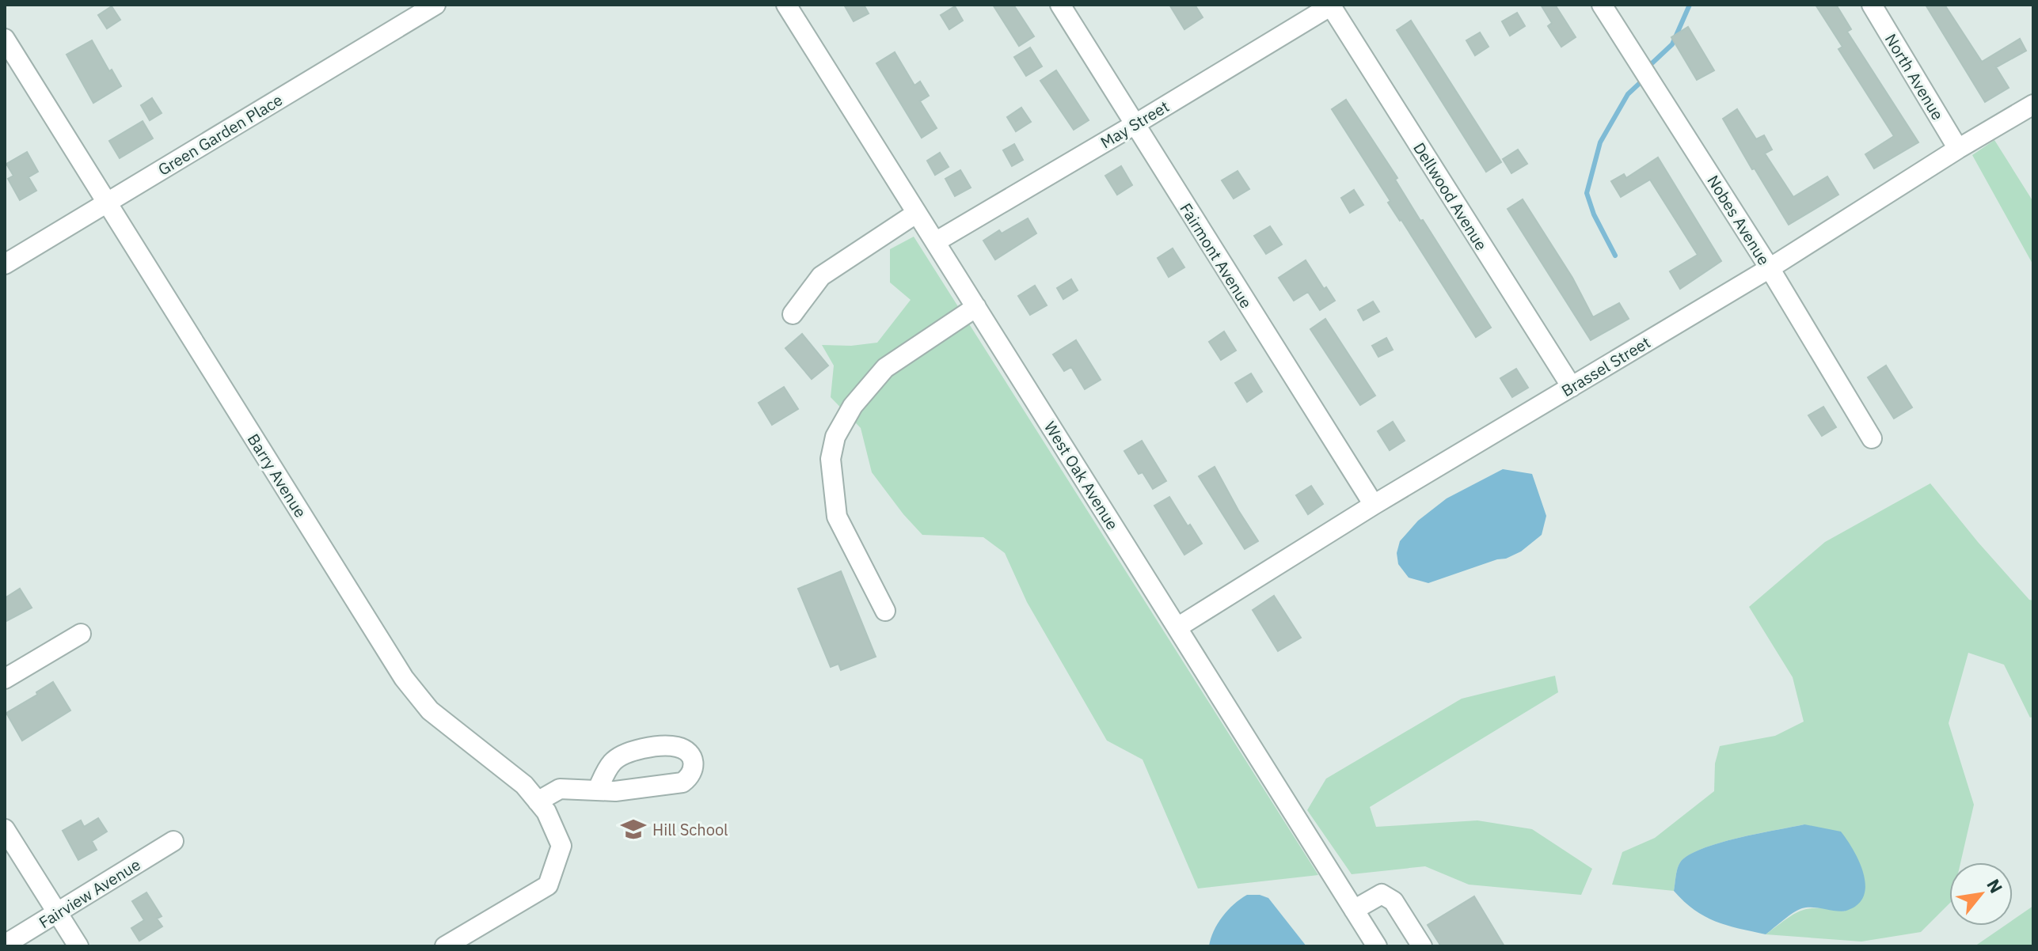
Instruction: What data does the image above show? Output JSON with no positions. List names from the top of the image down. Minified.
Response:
{"streets":{"street":["North Avenue","May Street","Green Garden Place","Dellwood Avenue","Nobes Avenue","Fairmont Avenue","Brassel Street","Barry Avenue","West Oak Avenue","Fairview Avenue"]},"crossings":[["North Avenue","Brassel Street"],["May Street","Dellwood Avenue"],["May Street","Fairmont Avenue"],["May Street","West Oak Avenue"],["Green Garden Place","Barry Avenue"],["Dellwood Avenue","Brassel Street"],["Nobes Avenue","Brassel Street"],["Fairmont Avenue","Brassel Street"],["Brassel Street","West Oak Avenue"]],"places":{"school or university":["Hill School"]},"north":"top right"}
